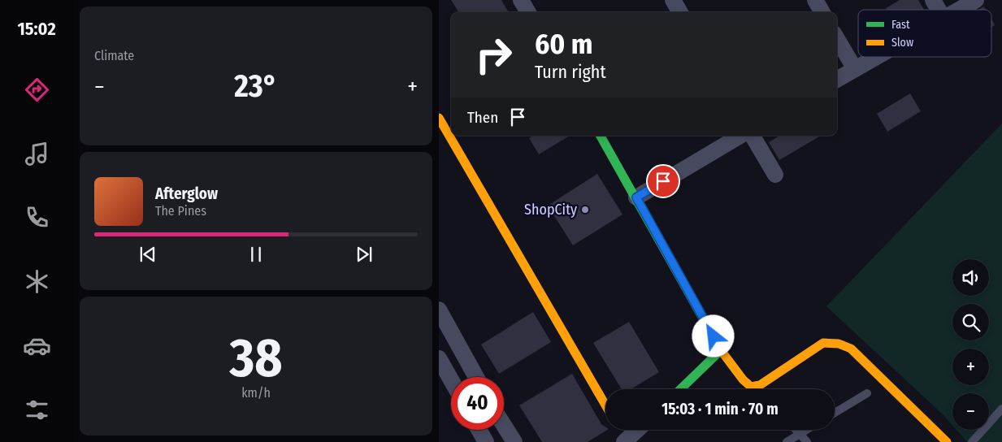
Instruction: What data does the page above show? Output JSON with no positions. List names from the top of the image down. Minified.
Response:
{"places":["ShopCity"],"legend":["Fast","Slow"],"page":{"tabs":"15:02","tile":["Climate",["38","km/h"]],"turn":["60 m","Turn right"],"heat":["−","23°","+"],"then":"Then","song":["Afterglow","The Pines"],"map_buttons":["+","−"],"limit":"40","trip":"15:03 · 1 min · 70 m"}}
